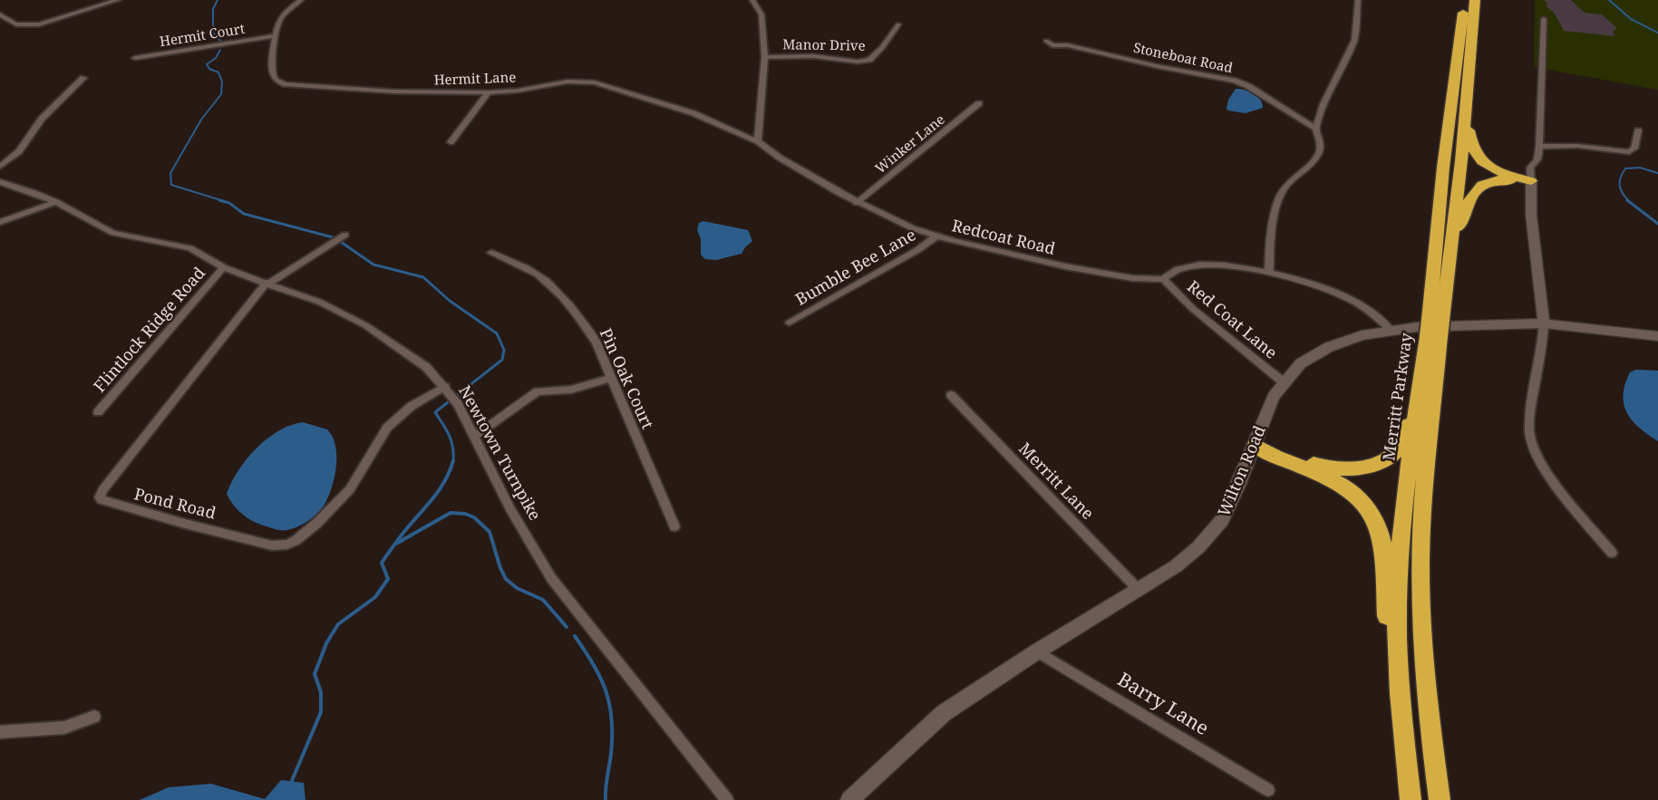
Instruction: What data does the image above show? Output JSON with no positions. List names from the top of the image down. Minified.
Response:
{"streets":{"highway":["Merritt Parkway"],"main road":["Wilton Road"],"street":["Hermit Court","Manor Drive","Stoneboat Road","Hermit Lane","Winker Lane","Redcoat Road","Bumble Bee Lane","Red Coat Lane","Flintlock Ridge Road","Pin Oak Court","Newtown Turnpike","Merritt Lane","Pond Road","Barry Lane"]},"crossings":[["Hermit Court","Hermit Lane"],["Hermit Lane","Redcoat Road"],["Winker Lane","Redcoat Road"],["Redcoat Road","Bumble Bee Lane"],["Redcoat Road","Red Coat Lane"],["Redcoat Road","Wilton Road"],["Red Coat Lane","Wilton Road"],["Flintlock Ridge Road","Newtown Turnpike"],["Newtown Turnpike","Pond Road"],["Wilton Road","Merritt Lane"],["Wilton Road","Barry Lane"]]}
